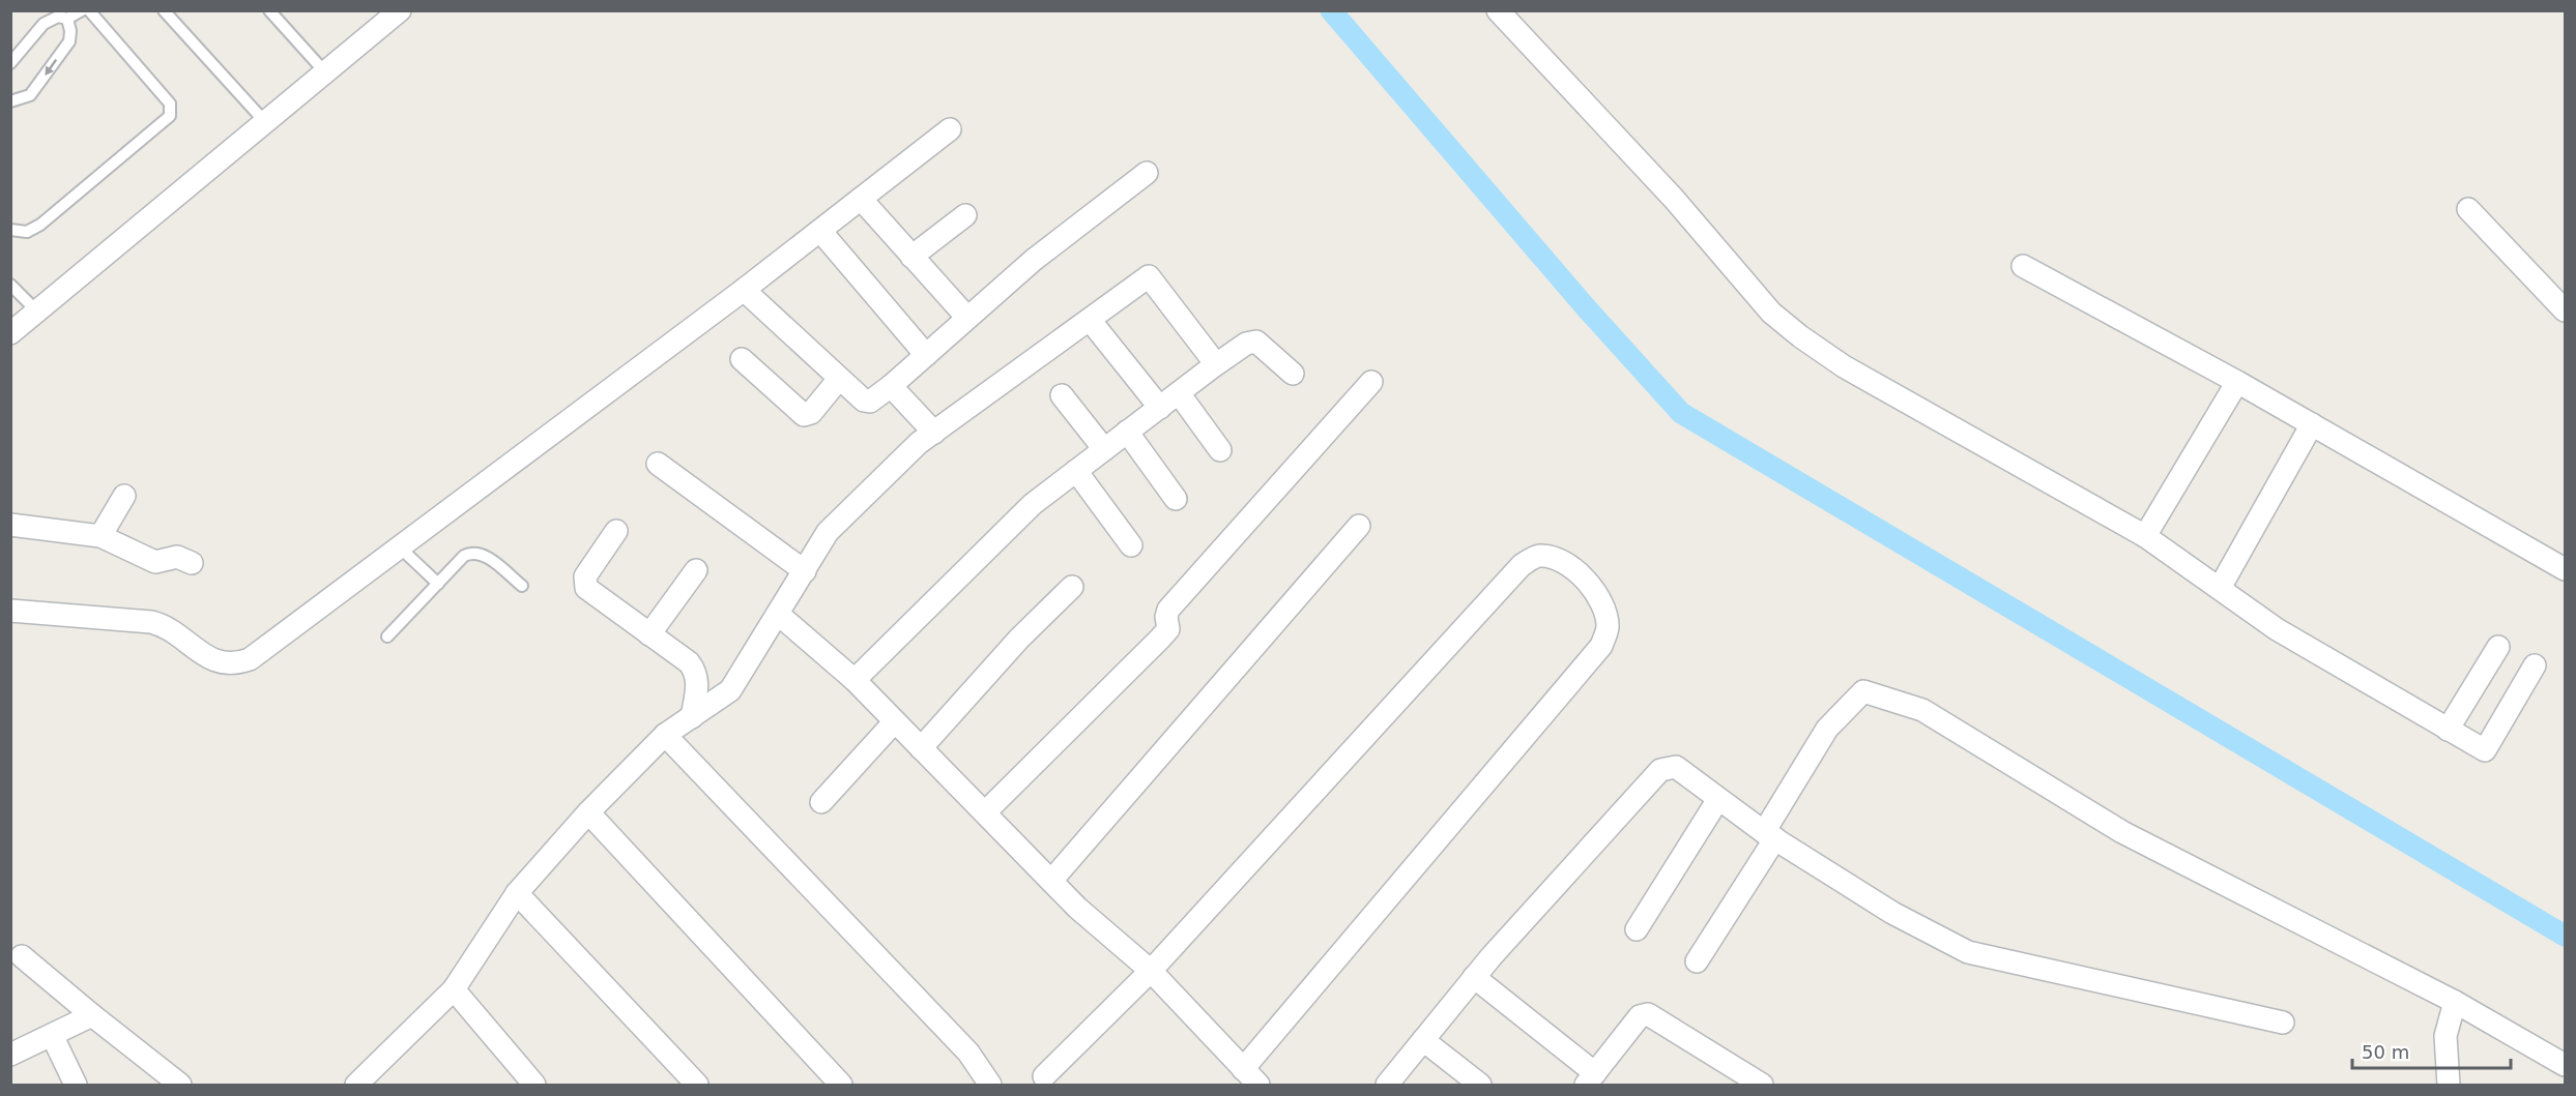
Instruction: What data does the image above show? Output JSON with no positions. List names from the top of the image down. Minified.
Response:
{"scale_bar":"50 m"}
